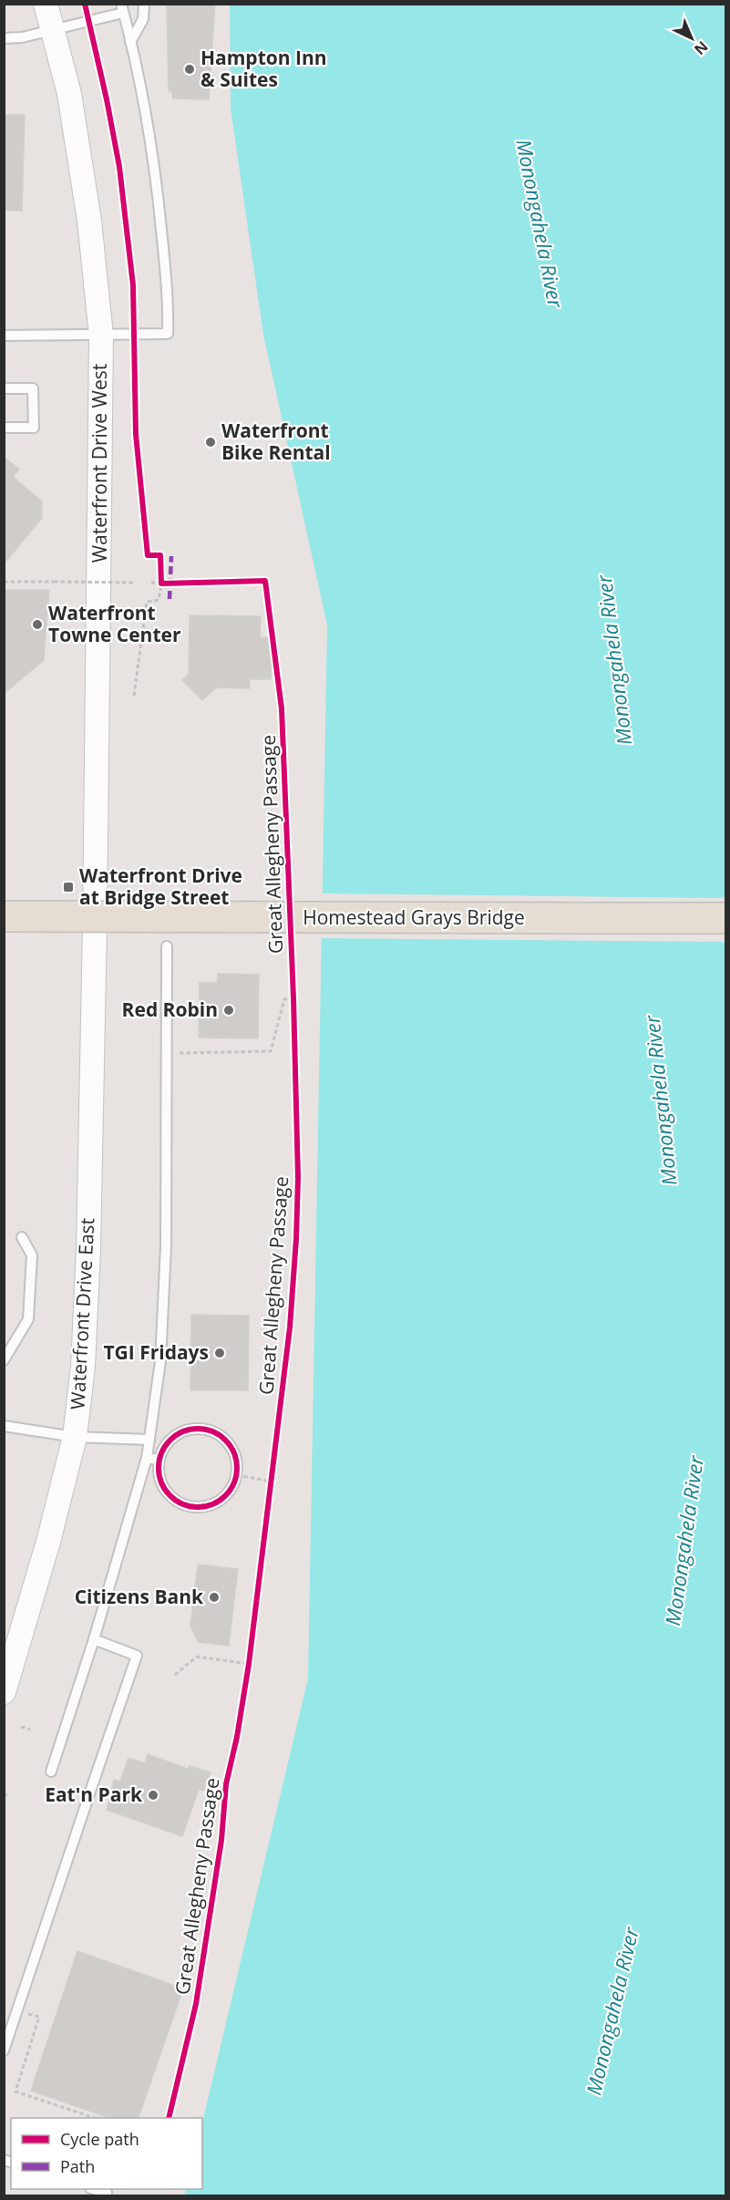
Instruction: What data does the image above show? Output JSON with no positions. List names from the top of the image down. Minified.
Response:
{"streets":{"main road":["Homestead Grays Bridge"],"street":["Waterfront Drive West","Waterfront Drive East"],"cycle path":["Great Allegheny Passage"]},"crossings":[["Waterfront Drive West","Waterfront Drive East"]],"water":["Monongahela River"],"places":{"other":["Hampton Inn & Suites","Waterfront Bike Rental","Waterfront Towne Center","Red Robin","TGI Fridays","Citizens Bank","Eat'n Park"],"transit":["Waterfront Drive at Bridge Street"]},"legend":["Cycle path","Path"],"north":"bottom right"}
